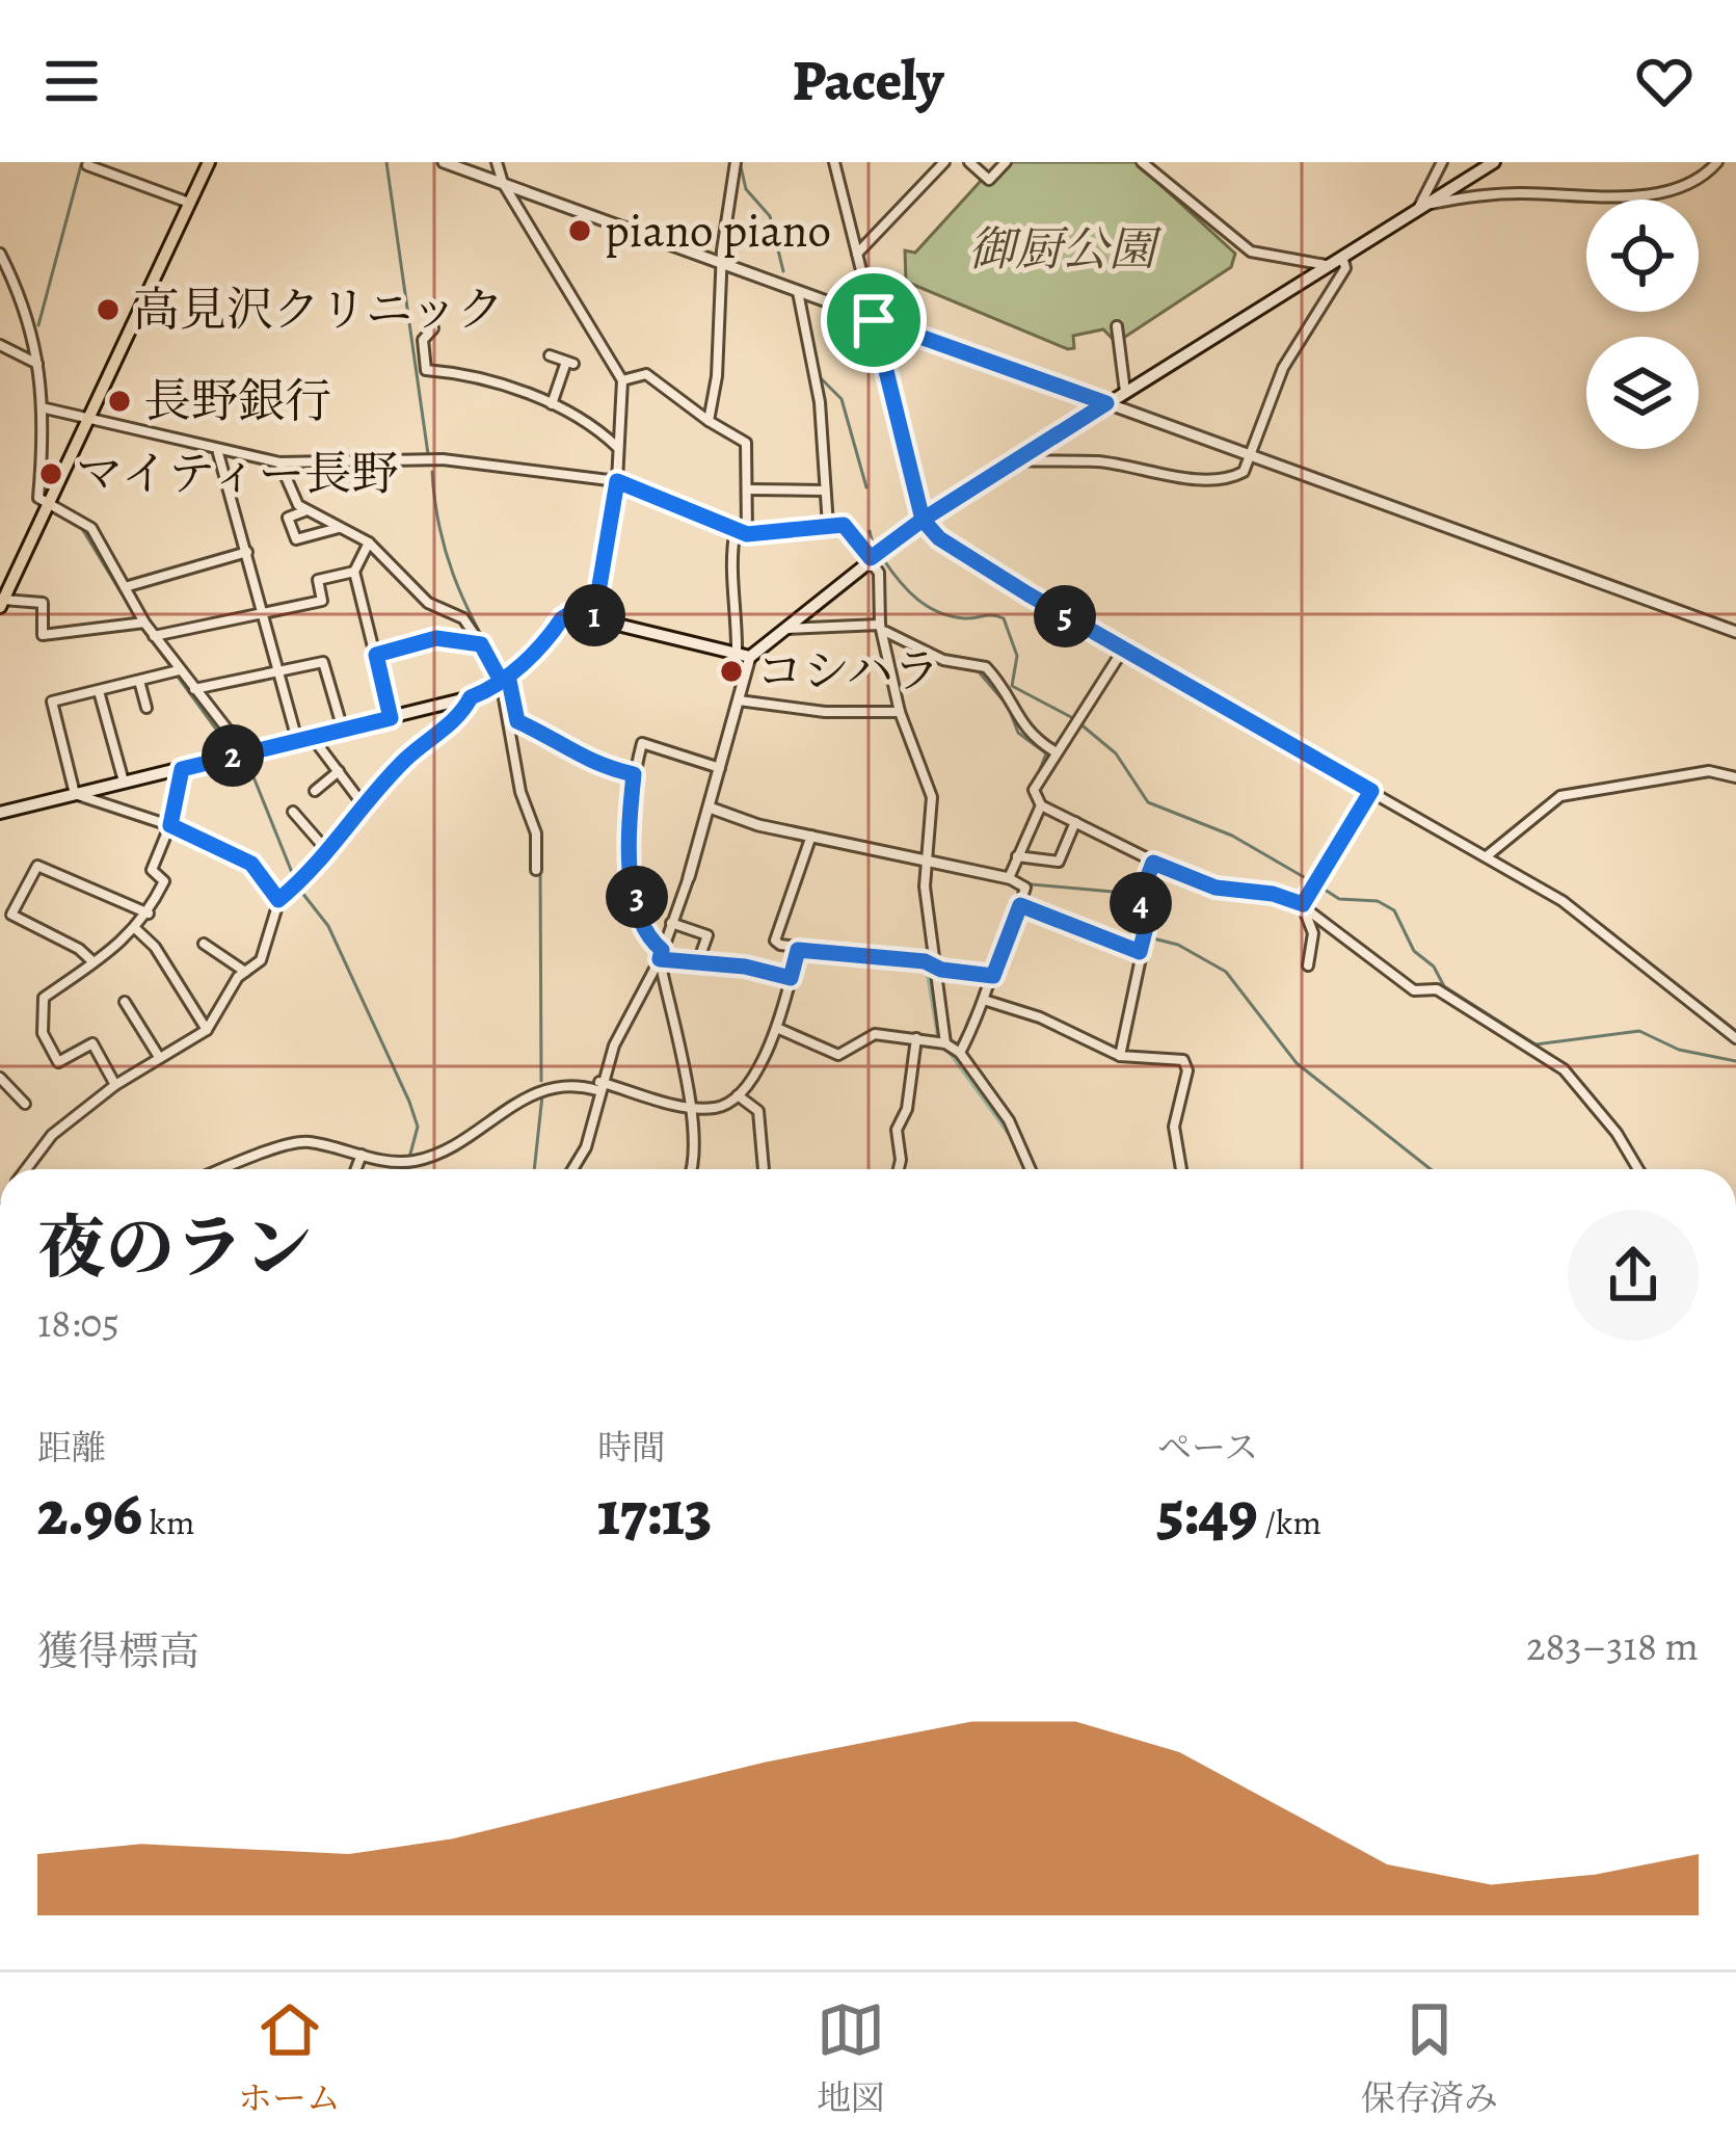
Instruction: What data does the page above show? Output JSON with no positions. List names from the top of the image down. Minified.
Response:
{"parks":["御厨公園"],"places":["piano piano","高見沢クリニック","長野銀行","マイティー長野","コシハラ"],"page":{"header":"Pacely","pins":["1","5","2","3","4"],"heading":["夜のラン","18:05"],"stats":[["距離","2.96 km"],["時間","17:13"],["ペース","5:49 /km"]],"chart":["獲得標高","283–318 m"],"tabs":["ホーム","地図","保存済み"]}}
